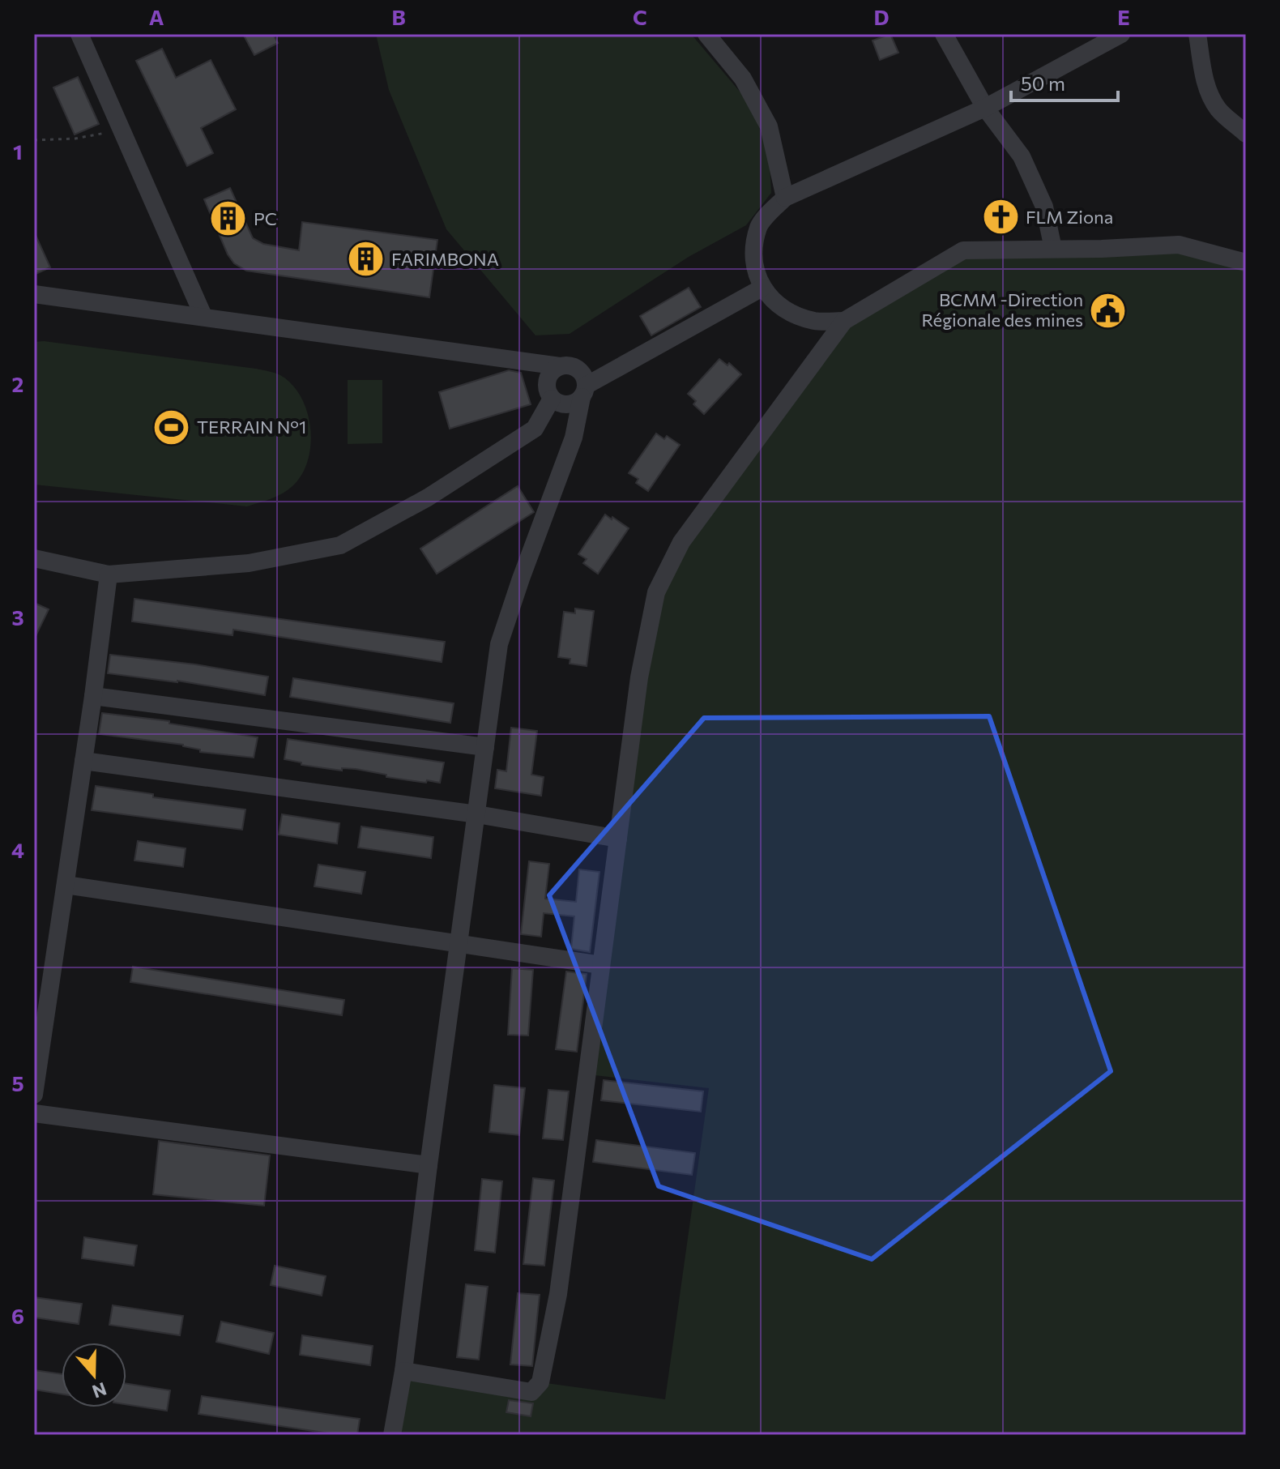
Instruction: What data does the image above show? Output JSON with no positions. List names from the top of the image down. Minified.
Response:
{"places":{"church":["FLM Ziona"],"building":["PC","FARIMBONA"],"public building":["BCMM -Direction Régionale des mines"],"sports":["TERRAIN N°1"]},"scale_bar":"50 m","north":"bottom","grid":{"columns":["A","B","C","D","E"],"rows":["1","2","3","4","5","6"]}}
